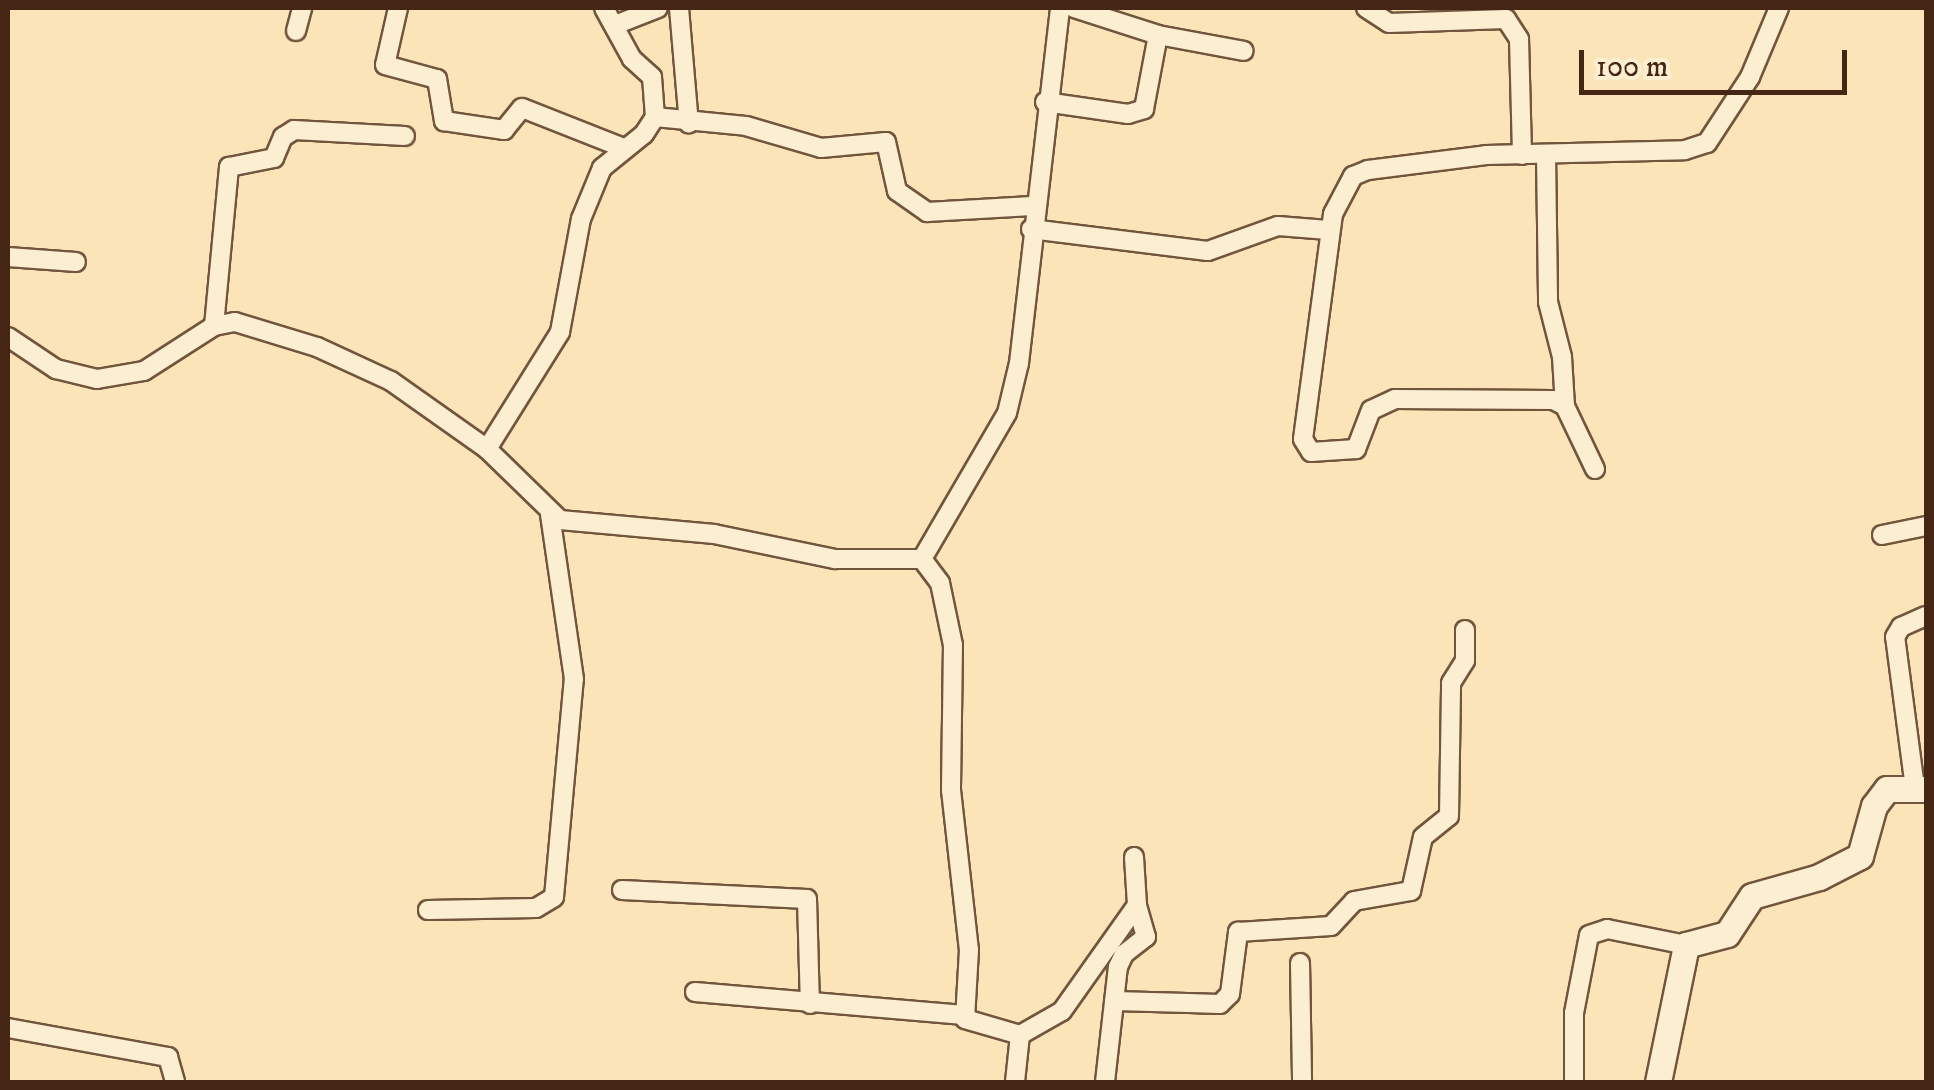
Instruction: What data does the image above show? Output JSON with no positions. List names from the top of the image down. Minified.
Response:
{"scale_bar":"100 m"}
